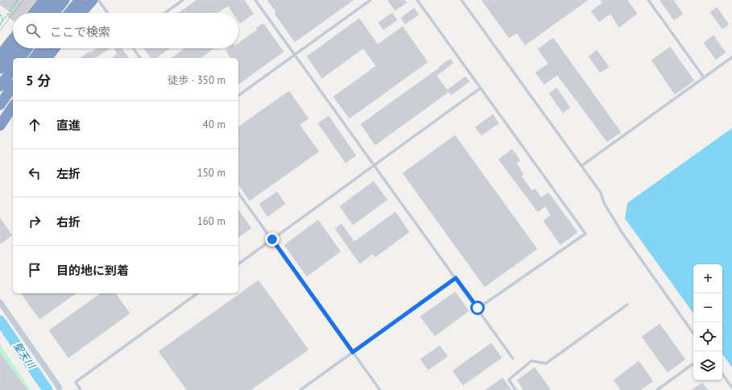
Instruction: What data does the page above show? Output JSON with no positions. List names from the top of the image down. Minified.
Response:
{"water":["聖天川"],"page":{"search":"ここで検索","heading":["5 分","徒歩 · 350 m"],"list":[["直進","40 m"],["左折","150 m"],["右折","160 m"],"目的地に到着"],"map_buttons":["+","−"]}}
